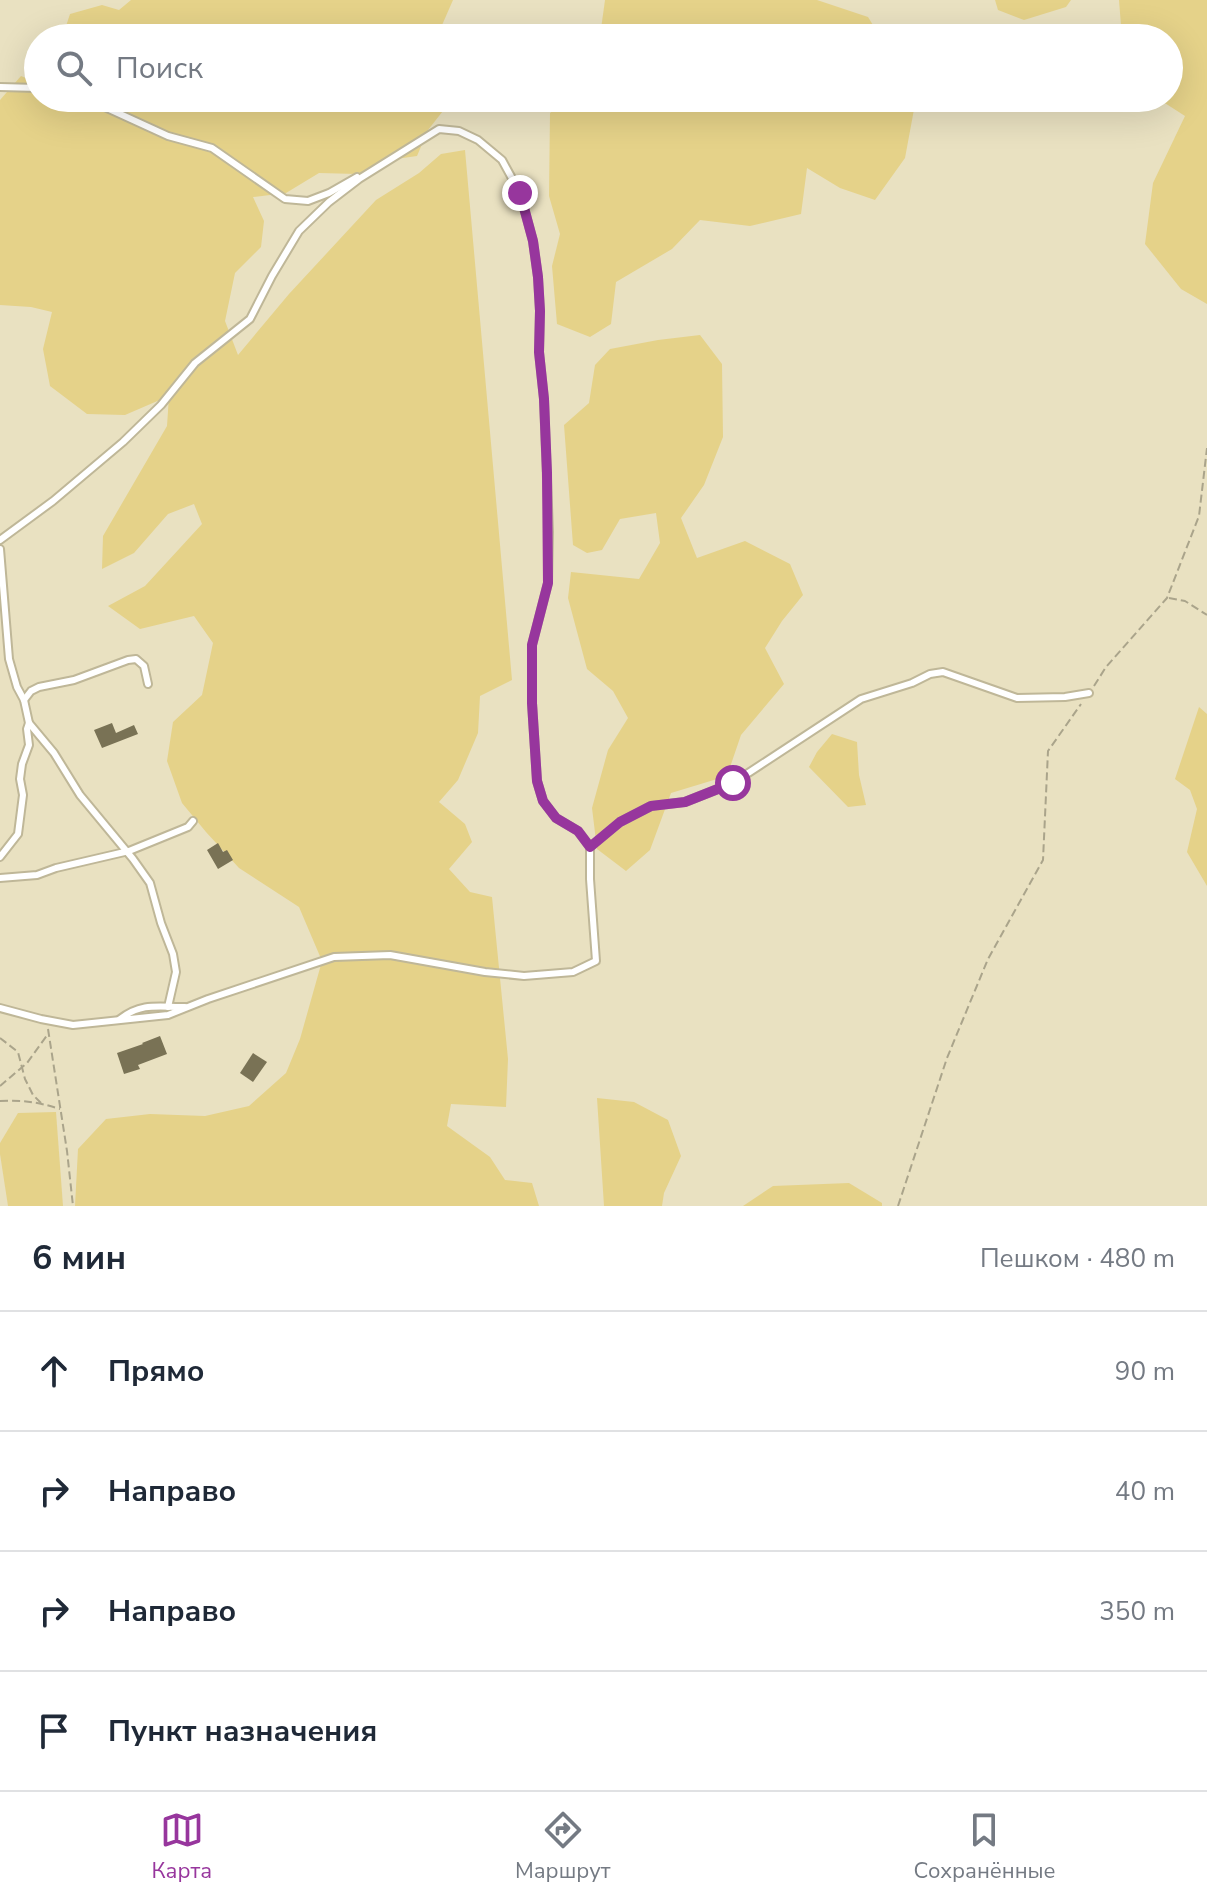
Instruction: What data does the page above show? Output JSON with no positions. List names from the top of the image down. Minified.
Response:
{"page":{"search":"Поиск","heading":["6 мин","Пешком · 480 m"],"list":[["Прямо","90 m"],["Направо","40 m"],["Направо","350 m"],"Пункт назначения"],"nav":["Карта","Маршрут","Сохранённые"]}}
